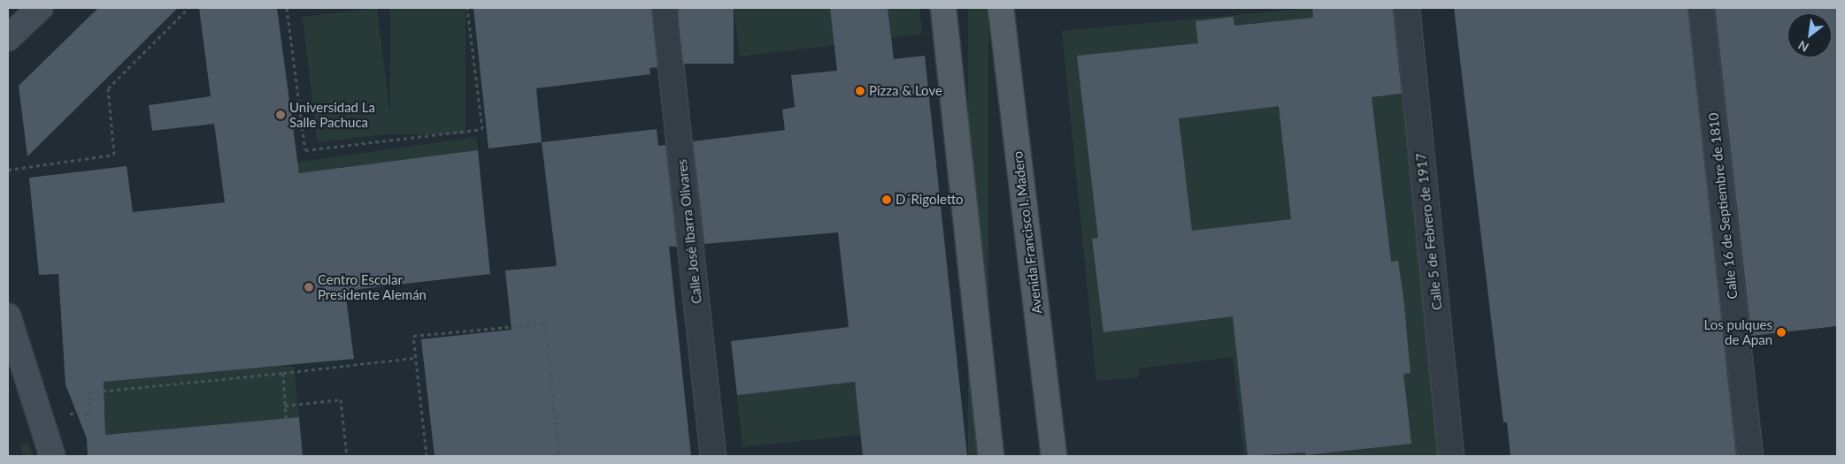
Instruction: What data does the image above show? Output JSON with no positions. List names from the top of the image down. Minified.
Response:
{"streets":{"main road":["Avenida Francisco I. Madero"],"street":["Calle 16 de Septiembre de 1810","Calle José Ibarra Olivares","Calle 5 de Febrero de 1917"]},"places":["Pizza & Love","Universidad La Salle Pachuca","D´Rigoletto","Centro Escolar Presidente Alemán","Los pulques de Apan"],"north":"bottom left"}
